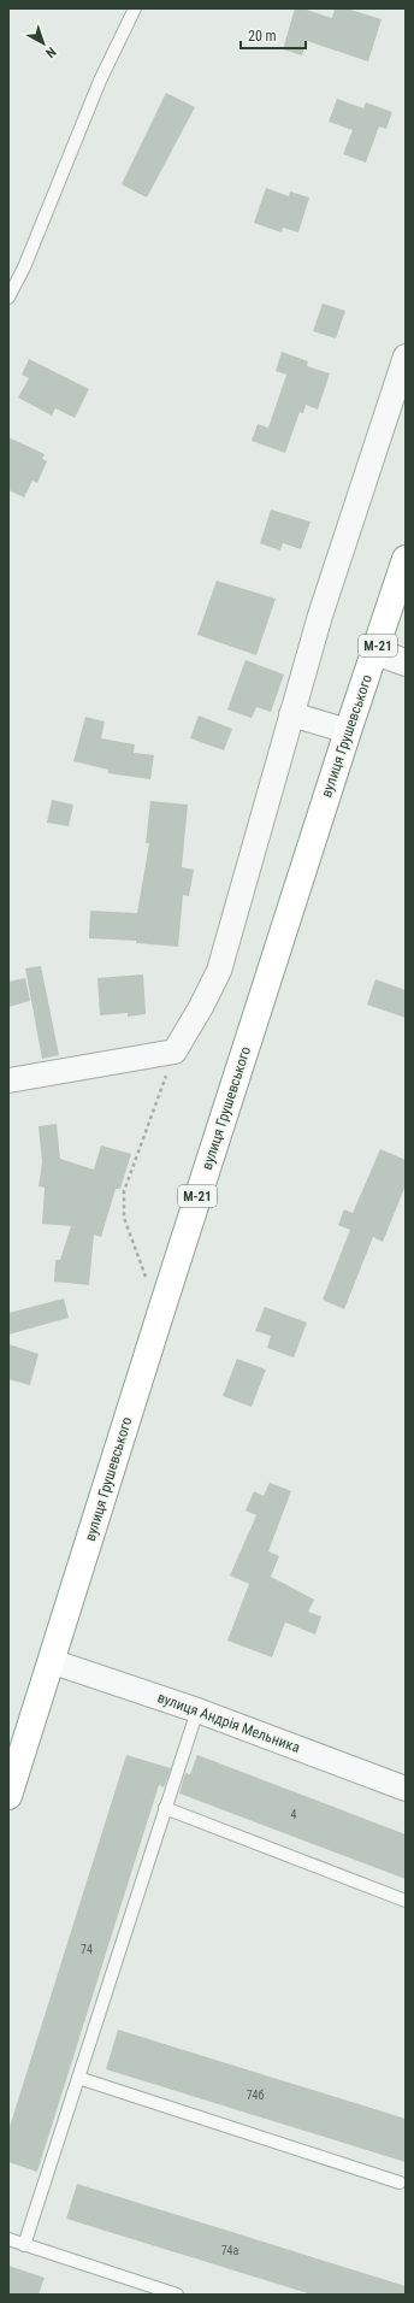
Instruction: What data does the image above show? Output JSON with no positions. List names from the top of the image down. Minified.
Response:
{"streets":{"highway":["М-21","вулиця Грушевського"],"street":["вулиця Андрія Мельника"]},"crossings":[["вулиця Грушевського","вулиця Андрія Мельника"]],"house_numbers":["4","74","74б","74а"],"scale_bar":"20 m","north":"bottom right"}
